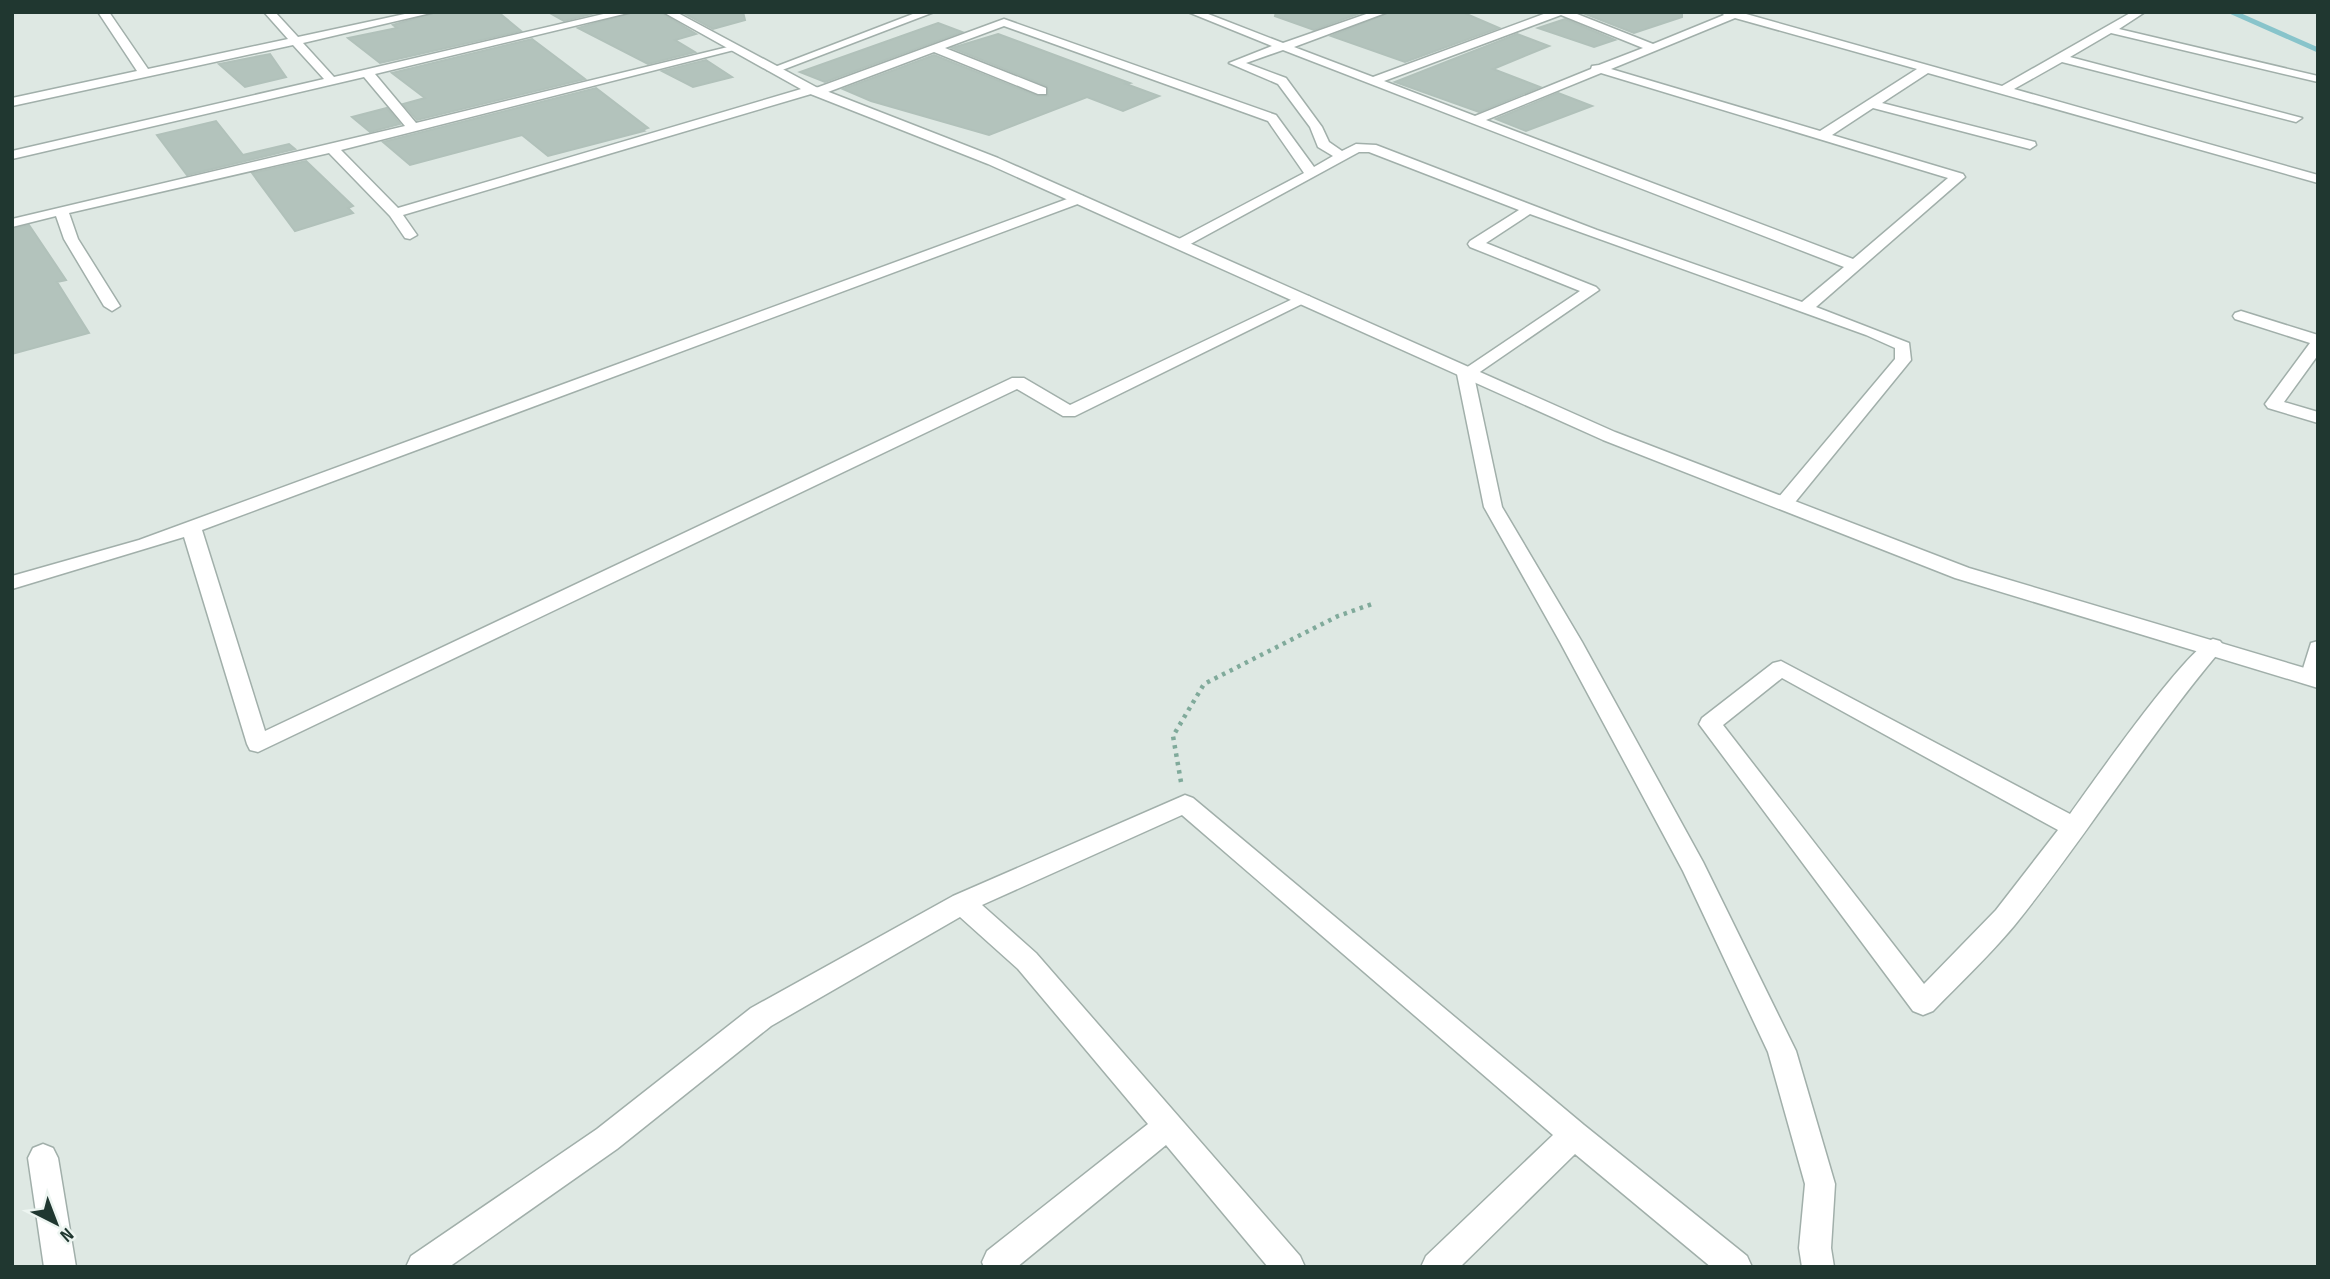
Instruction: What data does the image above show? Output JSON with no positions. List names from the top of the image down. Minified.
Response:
{"north":"bottom right"}
